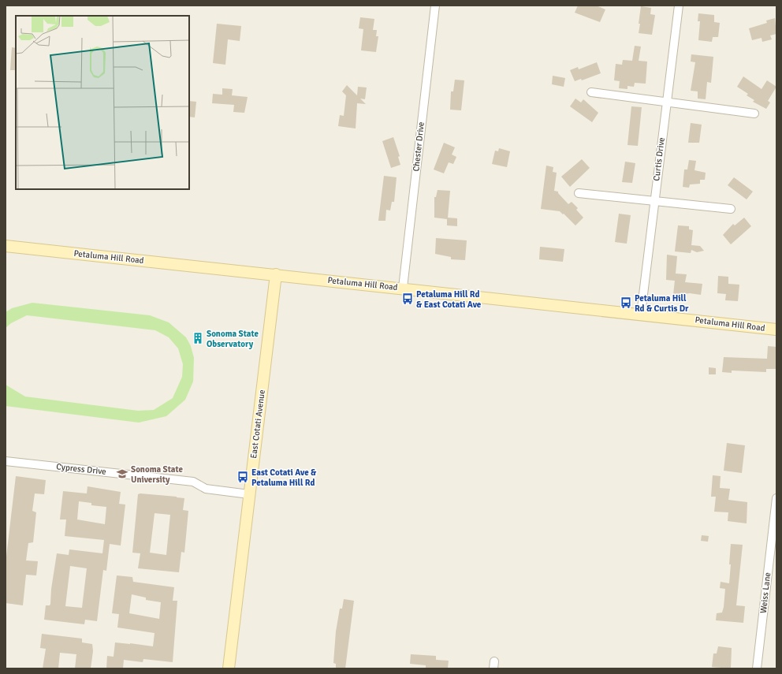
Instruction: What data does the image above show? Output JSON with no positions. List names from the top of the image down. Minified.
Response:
{"streets":{"main road":["Petaluma Hill Road","East Cotati Avenue"],"street":["Chester Drive","Curtis Drive","Cypress Drive","Weiss Lane"]},"crossings":[["Chester Drive","Petaluma Hill Road"],["Curtis Drive","Petaluma Hill Road"],["Petaluma Hill Road","East Cotati Avenue"],["East Cotati Avenue","Cypress Drive"]],"places":{"bus stop":["Petaluma Hill Rd & East Cotati Ave","Petaluma Hill Rd & Curtis Dr","East Cotati Ave & Petaluma Hill Rd"],"building":["Sonoma State Observatory"],"school or university":["Sonoma State University"]}}
